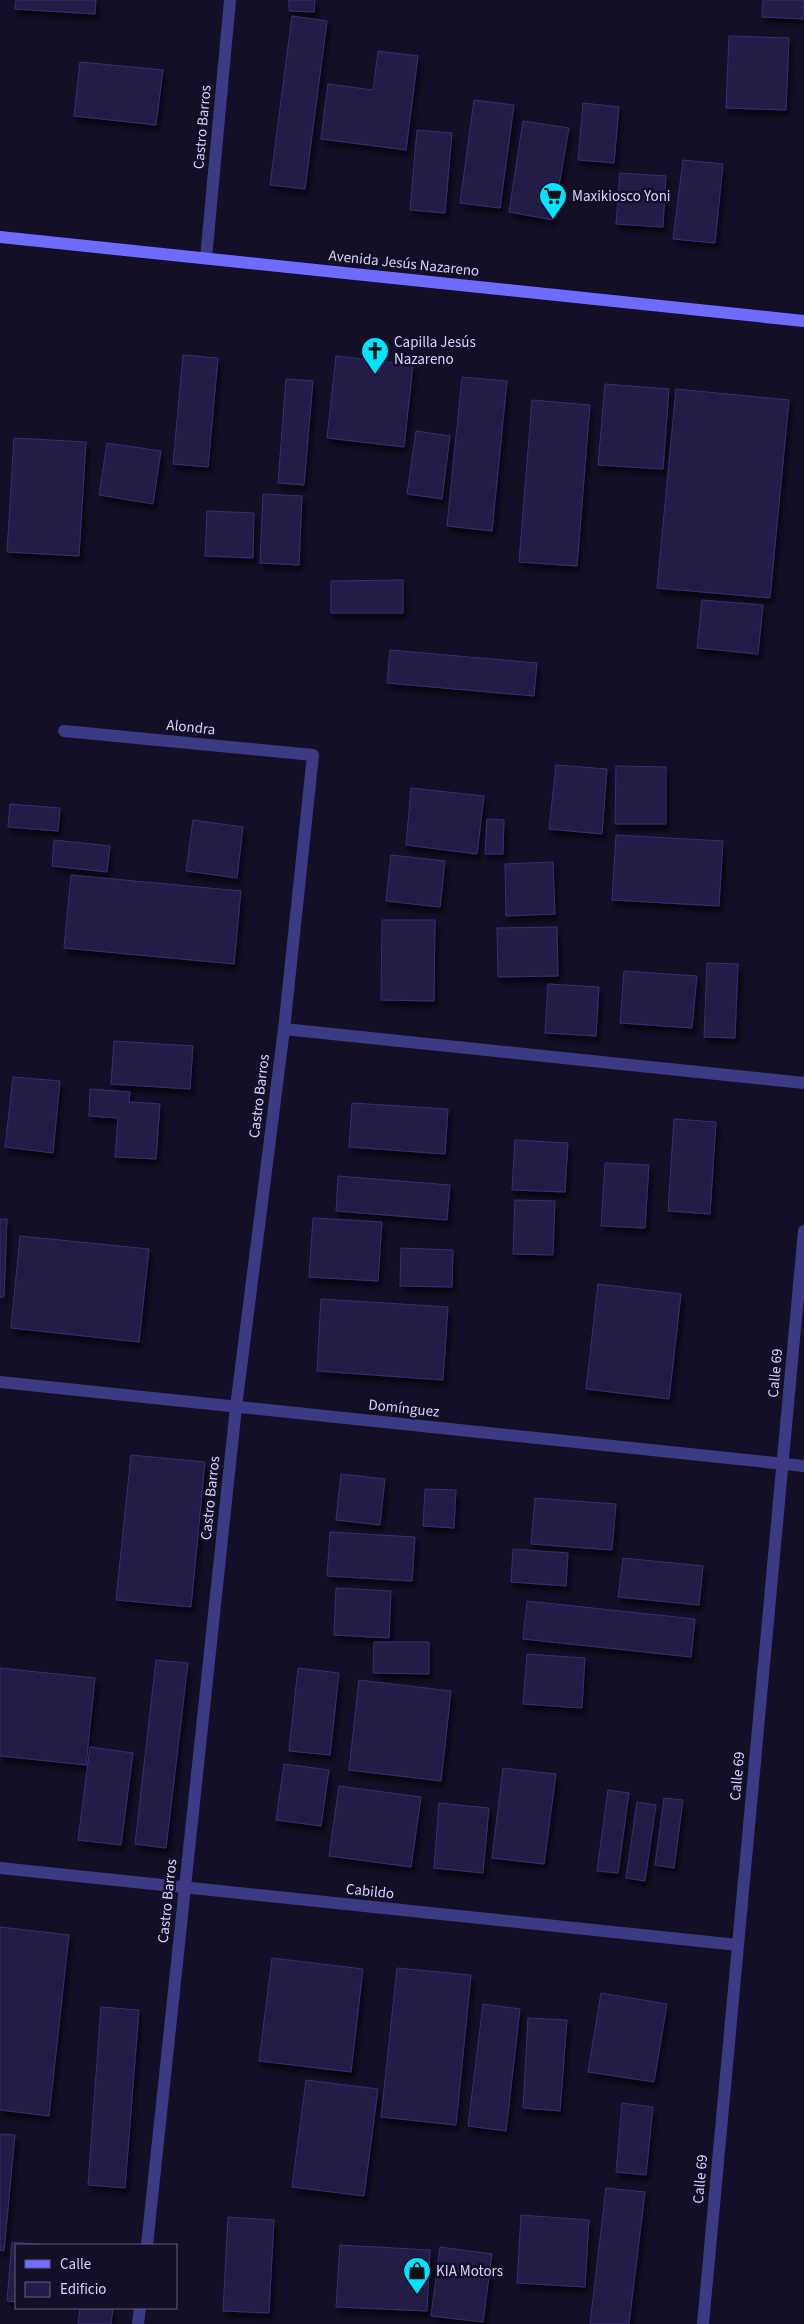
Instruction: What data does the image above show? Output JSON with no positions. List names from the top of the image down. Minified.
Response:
{"streets":{"main road":["Avenida Jesús Nazareno"],"street":["Castro Barros","Alondra","Calle 69","Domínguez","Cabildo"]},"crossings":[["Castro Barros","Avenida Jesús Nazareno"],["Castro Barros","Alondra"],["Castro Barros","Domínguez"],["Castro Barros","Cabildo"],["Calle 69","Domínguez"],["Calle 69","Cabildo"]],"places":{"supermarket":["Maxikiosco Yoni"],"church":["Capilla Jesús Nazareno"],"shop":["KIA Motors"]},"legend":["Calle","Edificio"]}
